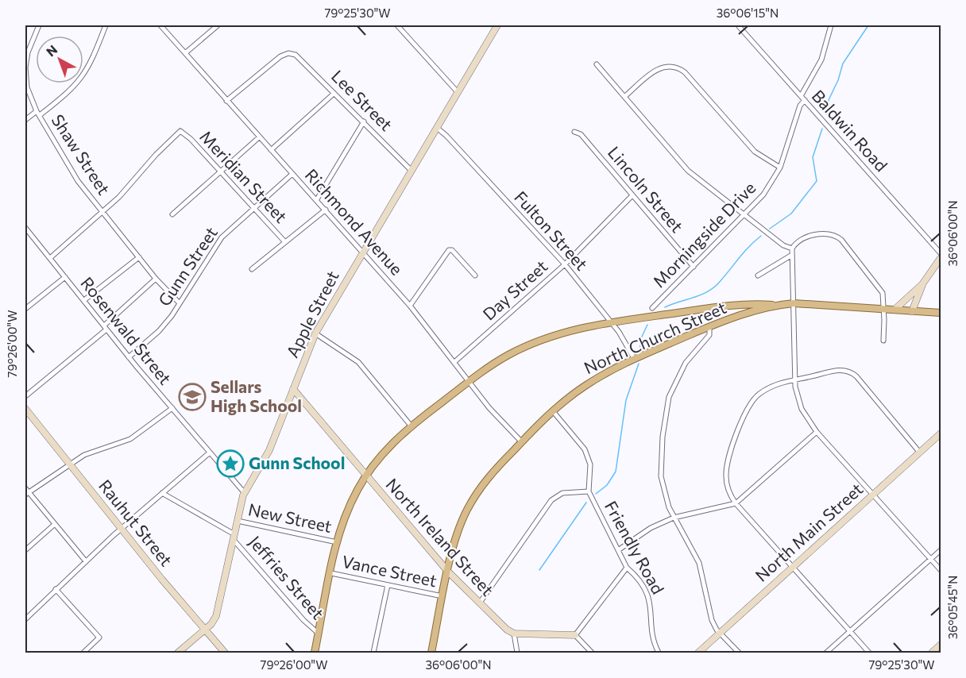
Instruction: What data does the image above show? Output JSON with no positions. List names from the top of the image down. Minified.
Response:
{"streets":{"main road":["North Church Street"],"street":["Lee Street","Baldwin Road","Shaw Street","Meridian Street","Lincoln Street","Richmond Avenue","Fulton Street","Morningside Drive","Gunn Street","Day Street","Apple Street","Rosenwald Street","New Street","Rauhut Street","North Main Street","North Ireland Street","Friendly Road","Vance Street","Jeffries Street"]},"crossings":[["Lee Street","Richmond Avenue"],["Lee Street","Apple Street"],["Baldwin Road","Morningside Drive"],["Shaw Street","Meridian Street"],["Shaw Street","Gunn Street"],["Meridian Street","Gunn Street"],["Lincoln Street","Morningside Drive"],["Lincoln Street","Day Street"],["Richmond Avenue","Gunn Street"],["Richmond Avenue","Day Street"],["Richmond Avenue","Apple Street"],["Richmond Avenue","North Church Street"],["Fulton Street","Day Street"],["Fulton Street","Apple Street"],["Fulton Street","North Church Street"],["Gunn Street","Rosenwald Street"],["Apple Street","Rosenwald Street"],["Apple Street","New Street"],["Apple Street","Rauhut Street"],["Apple Street","North Ireland Street"],["Apple Street","Jeffries Street"],["North Church Street","North Ireland Street"],["North Church Street","Friendly Road"],["North Church Street","Vance Street"]],"places":{"school or university":["Sellars High School"],"place":["Gunn School"]},"north":"top left","coordinates":["79°25'30\"W","36°06'15\"N","36°06'00\"N","79°26'00\"W","36°05'45\"N"]}
